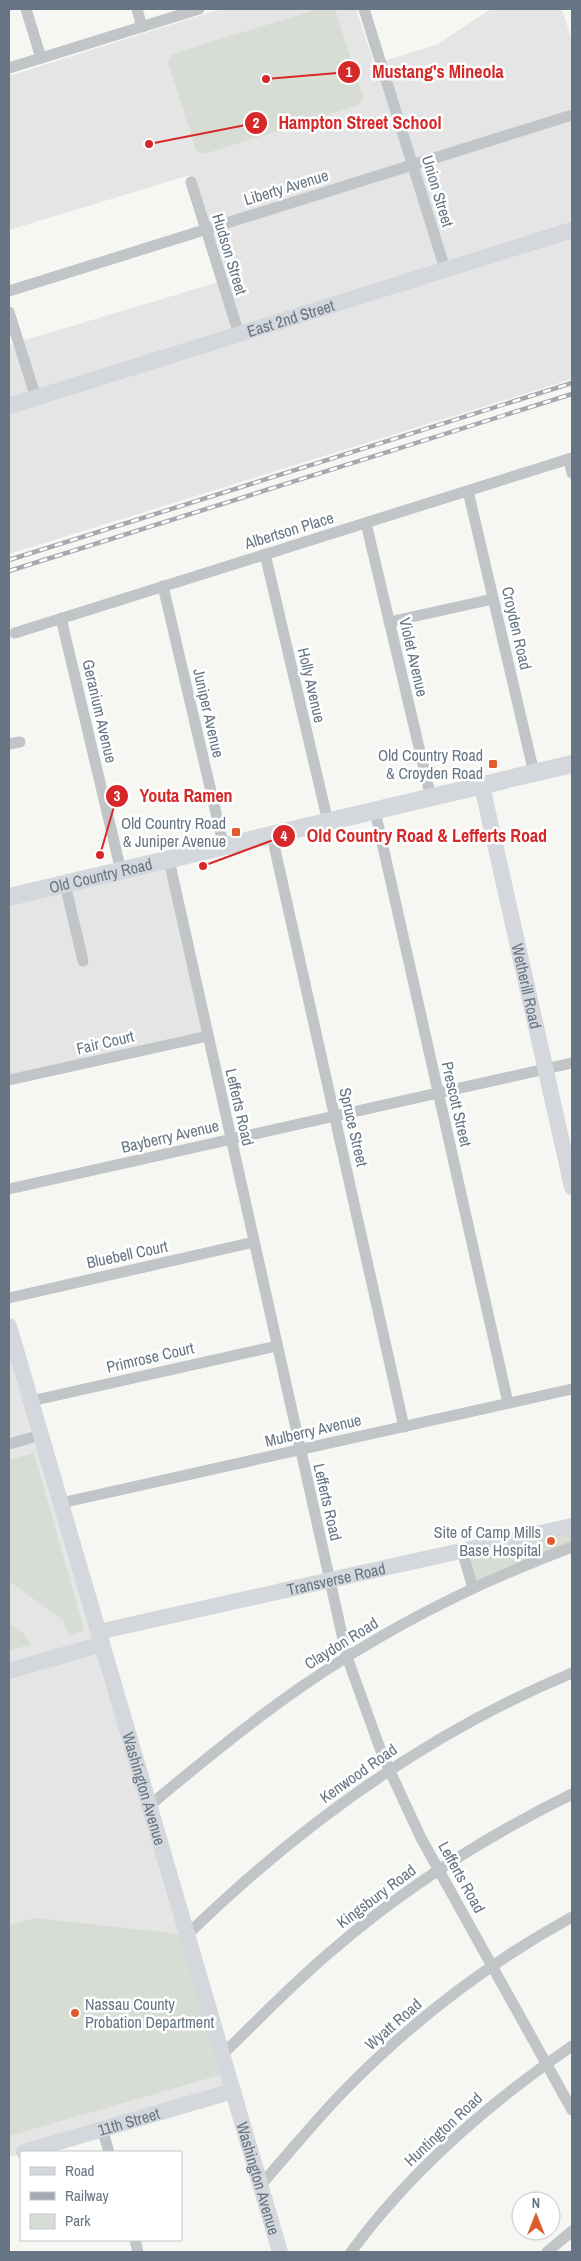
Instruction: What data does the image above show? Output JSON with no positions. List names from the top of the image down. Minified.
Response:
{"streets":{"main road":["Old Country Road"],"street":["Liberty Avenue","Union Street","Hudson Street","East 2nd Street","Albertson Place","Croyden Road","Violet Avenue","Holly Avenue","Geranium Avenue","Juniper Avenue","Wetherill Road","Fair Court","Prescott Street","Lefferts Road","Spruce Street","Bayberry Avenue","Bluebell Court","Primrose Court","Mulberry Avenue","Transverse Road","Claydon Road","Kenwood Road","Washington Avenue","Kingsbury Road","Wyatt Road","11th Street","Huntington Road"]},"crossings":[["Liberty Avenue","Union Street"],["Liberty Avenue","Hudson Street"],["Union Street","East 2nd Street"],["Hudson Street","East 2nd Street"],["Albertson Place","Croyden Road"],["Albertson Place","Violet Avenue"],["Albertson Place","Holly Avenue"],["Albertson Place","Geranium Avenue"],["Albertson Place","Juniper Avenue"],["Croyden Road","Old Country Road"],["Violet Avenue","Old Country Road"],["Holly Avenue","Old Country Road"],["Geranium Avenue","Old Country Road"],["Juniper Avenue","Old Country Road"],["Old Country Road","Wetherill Road"],["Old Country Road","Prescott Street"],["Old Country Road","Lefferts Road"],["Old Country Road","Spruce Street"],["Wetherill Road","Bayberry Avenue"],["Fair Court","Lefferts Road"],["Prescott Street","Bayberry Avenue"],["Prescott Street","Mulberry Avenue"],["Lefferts Road","Bayberry Avenue"],["Lefferts Road","Bluebell Court"],["Lefferts Road","Primrose Court"],["Lefferts Road","Mulberry Avenue"],["Lefferts Road","Transverse Road"],["Lefferts Road","Claydon Road"],["Lefferts Road","Kenwood Road"],["Lefferts Road","Kingsbury Road"],["Lefferts Road","Wyatt Road"],["Lefferts Road","Huntington Road"],["Spruce Street","Bayberry Avenue"],["Spruce Street","Mulberry Avenue"],["Primrose Court","Washington Avenue"],["Mulberry Avenue","Washington Avenue"],["Transverse Road","Washington Avenue"],["Claydon Road","Washington Avenue"],["Kenwood Road","Washington Avenue"],["Washington Avenue","Kingsbury Road"],["Washington Avenue","Wyatt Road"],["Washington Avenue","11th Street"]],"places":{"other":["Mustang's Mineola","Hampton Street School","Youta Ramen","Old Country Road & Lefferts Road","Site of Camp Mills Base Hospital","Nassau County Probation Department"],"transit":["Old Country Road & Croyden Road","Old Country Road & Juniper Avenue"]},"legend":["Road","Railway","Park"],"north":"top"}
